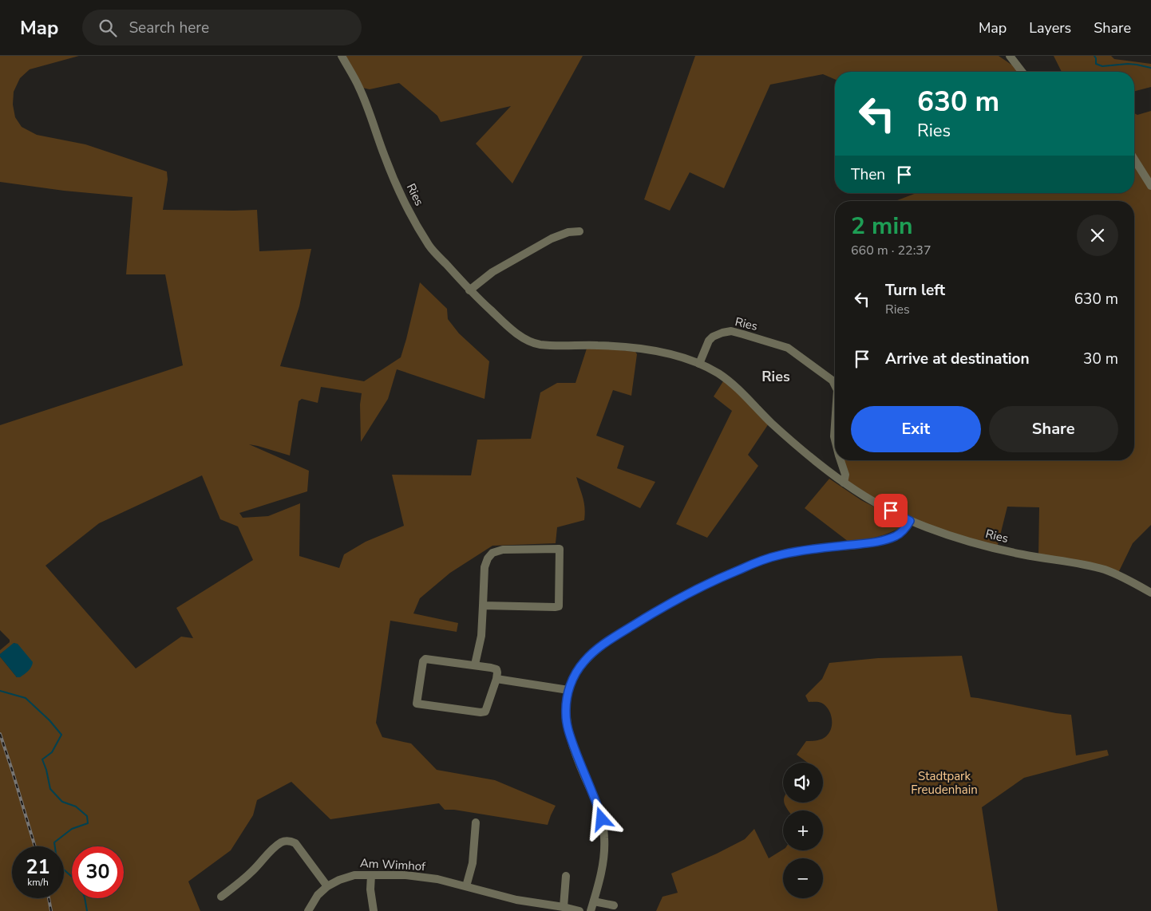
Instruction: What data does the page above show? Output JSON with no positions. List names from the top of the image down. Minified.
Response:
{"streets":{"street":["Ries","Am Wimhof"]},"districts":["Ries"],"parks":["Stadtpark Freudenhain"],"page":{"header":"Map","search":"Search here","nav":["Map","Layers","Share"],"turn":["630 m","Ries"],"then":"Then","heading":["2 min","660 m · 22:37"],"list":[{"name":"Turn left","note":"Ries","value":"630 m"},{"name":"Arrive at destination","value":"30 m"}],"buttons":["Exit","Share"],"map_buttons":["+","−"],"speed":"21 km/h","limit":"30"}}
